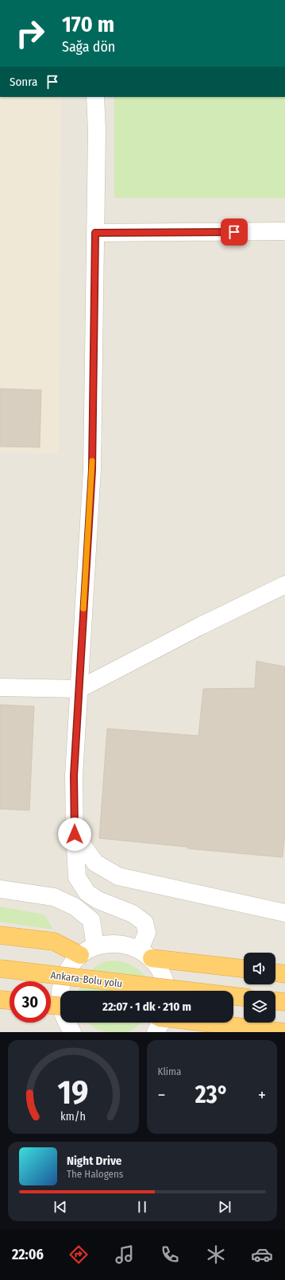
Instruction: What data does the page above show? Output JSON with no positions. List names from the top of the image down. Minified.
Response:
{"streets":{"highway":["Ankara-Bolu yolu"]},"page":{"turn":["170 m","Sağa dön"],"then":"Sonra","limit":"30","trip":"22:07 · 1 dk · 210 m","tile":"Klima","heat":["−","23°","+"],"song":["Night Drive","The Halogens"],"tabs":"22:06","gauge":["19","km/h"]}}
